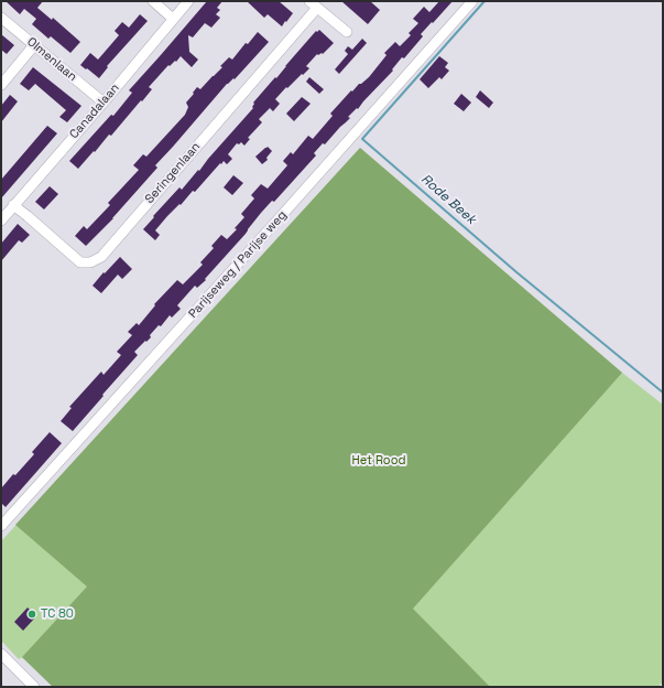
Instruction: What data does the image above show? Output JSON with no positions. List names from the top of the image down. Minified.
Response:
{"streets":{"street":["Olmenlaan","Canadalaan","Seringenlaan","Parijseweg / Parijse weg"]},"crossings":[["Olmenlaan","Canadalaan"],["Canadalaan","Seringenlaan"]],"water":["Rode Beek"],"parks":["Het Rood"],"places":["TC 80"]}
